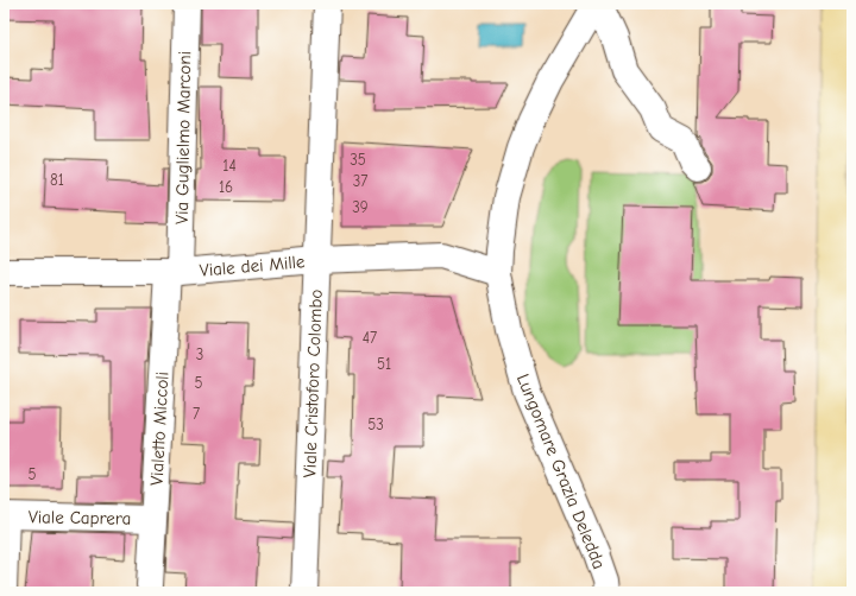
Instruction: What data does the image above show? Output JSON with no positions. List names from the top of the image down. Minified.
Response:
{"streets":{"street":["Via Guglielmo Marconi","Viale dei Mille","Viale Cristoforo Colombo","Vialetto Miccoli","Lungomare Grazia Deledda","Viale Caprera"]},"crossings":[["Via Guglielmo Marconi","Viale dei Mille"],["Via Guglielmo Marconi","Vialetto Miccoli"],["Viale dei Mille","Viale Cristoforo Colombo"],["Viale dei Mille","Vialetto Miccoli"],["Viale dei Mille","Lungomare Grazia Deledda"],["Vialetto Miccoli","Viale Caprera"]],"house_numbers":["35","14","81","37","16","39","47","3","51","5","7","53","5"]}
